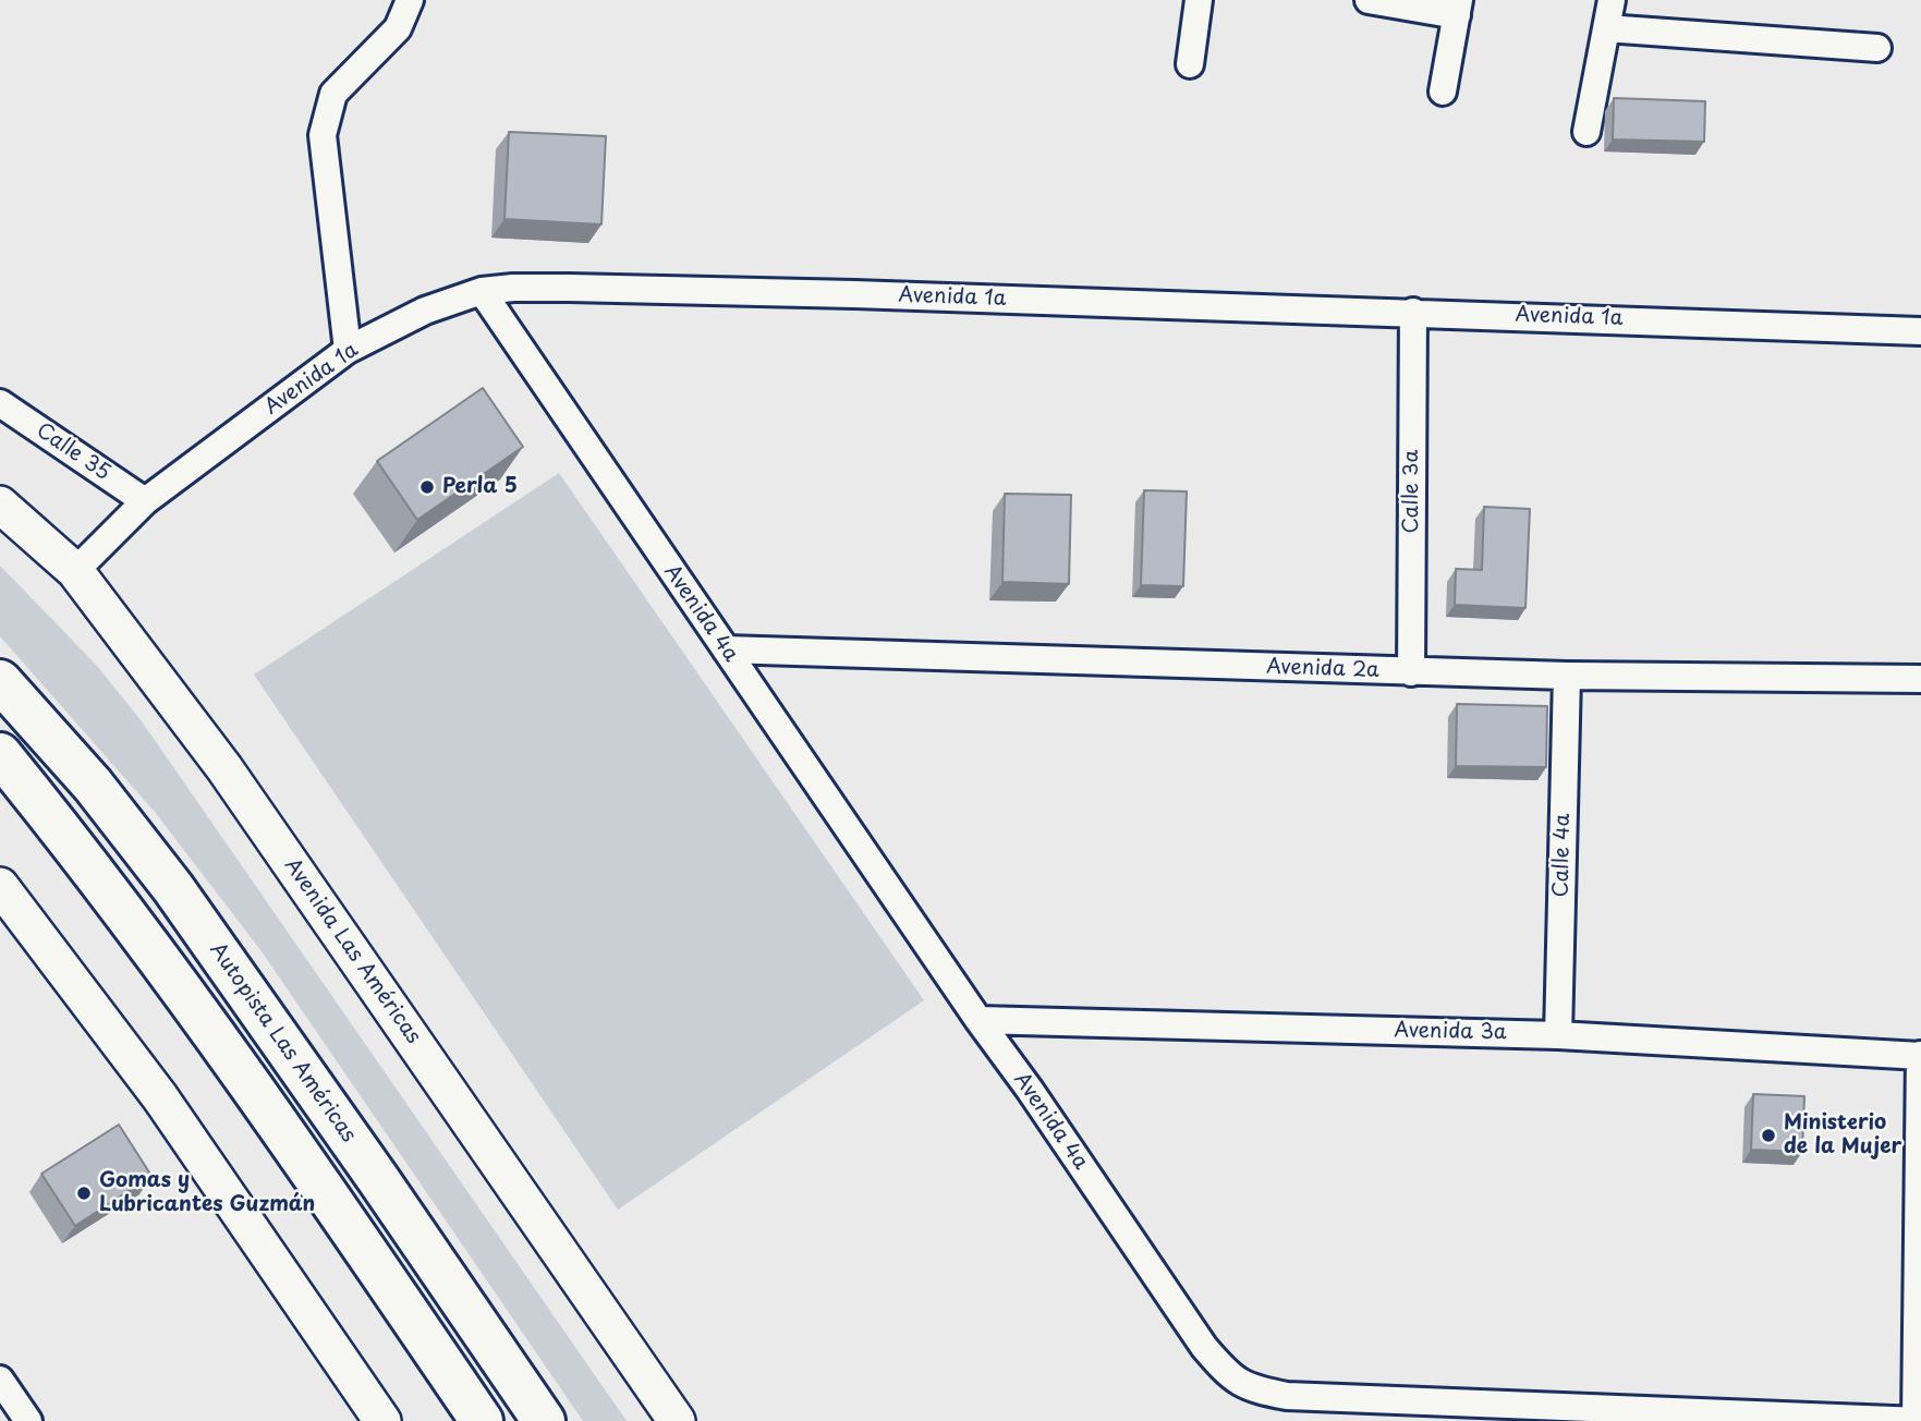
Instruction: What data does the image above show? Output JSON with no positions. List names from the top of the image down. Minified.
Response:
{"streets":{"highway":["Autopista Las Américas"],"main road":["Avenida Las Américas"],"street":["Avenida 1a","Calle 35","Calle 3a","Avenida 4a","Avenida 2a","Calle 4a","Avenida 3a"]},"crossings":[["Avenida 1a","Calle 35"],["Avenida 1a","Calle 3a"],["Avenida 1a","Avenida 4a"],["Avenida 1a","Avenida Las Américas"],["Calle 3a","Avenida 2a"],["Avenida 4a","Avenida 2a"],["Avenida 4a","Avenida 3a"],["Avenida 2a","Calle 4a"],["Calle 4a","Avenida 3a"]],"places":["Perla 5","Ministerio de la Mujer","Gomas y Lubricantes Guzmán"]}
